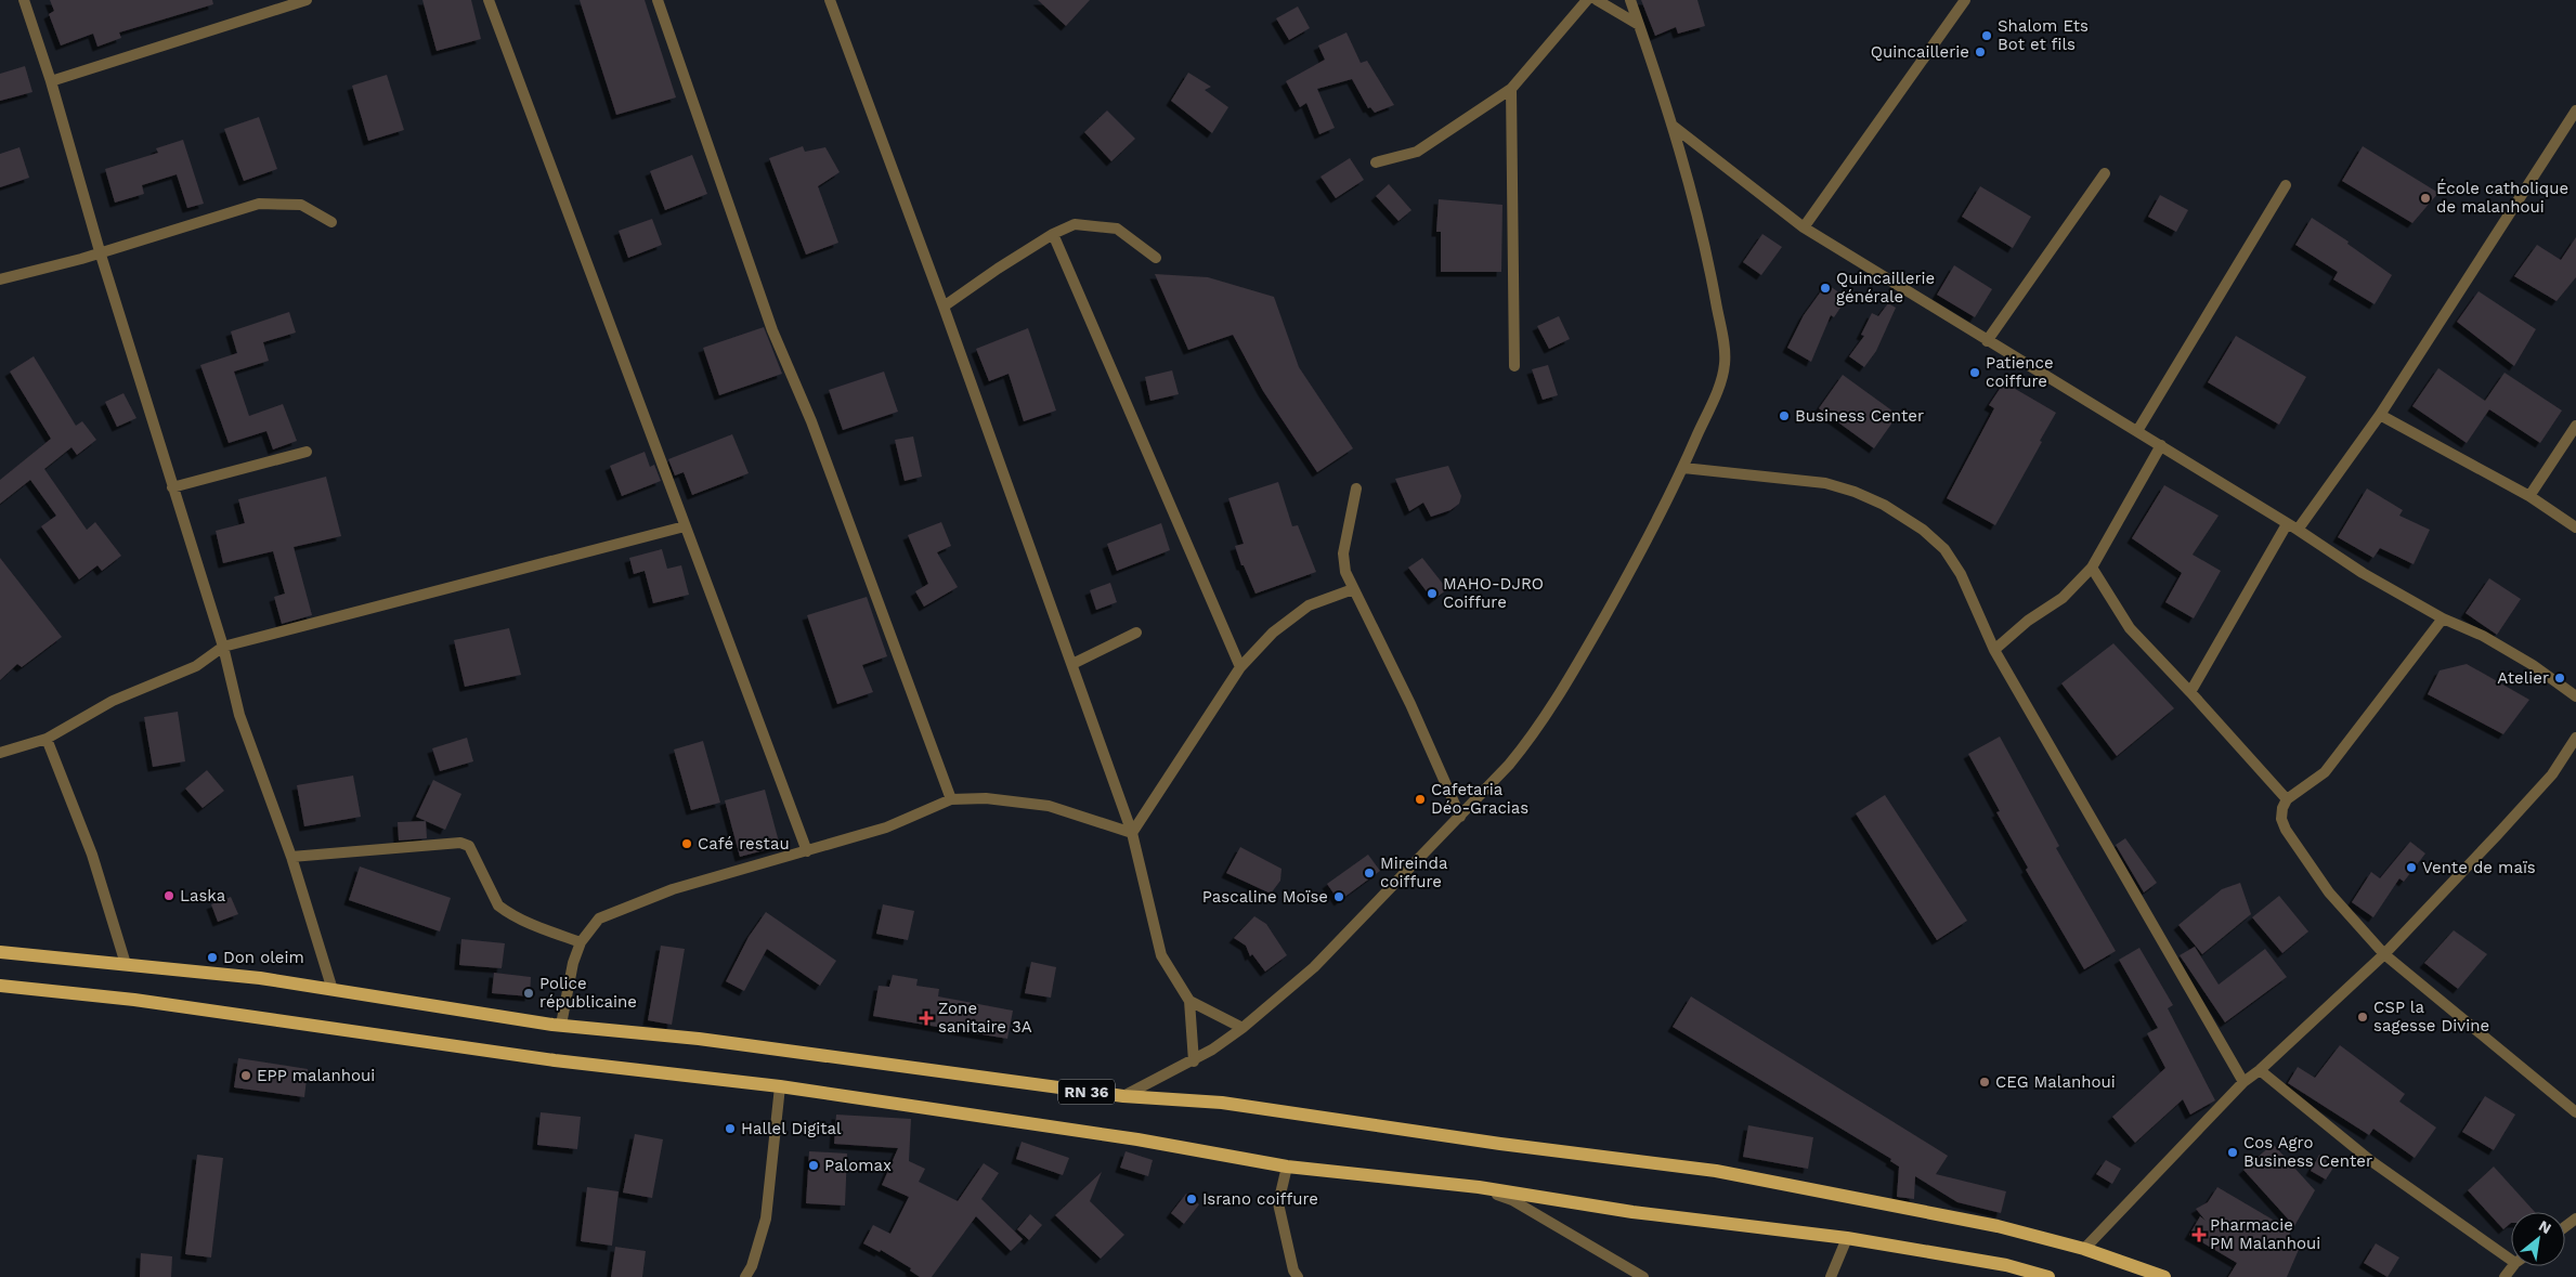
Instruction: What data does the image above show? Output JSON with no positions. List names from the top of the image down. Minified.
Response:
{"streets":{"main road":["RN 36"]},"places":{"other":["Shalom Ets Bot et fils","Quincaillerie","École catholique de malanhoui","Quincaillerie générale","Patience coiffure","Business Center","MAHO-DJRO Coiffure","Atelier","Cafetaria Déo-Gracias","Café restau","Vente de maïs","Mireinda coiffure","Laska","Pascaline Moïse","Don oleim","Police républicaine","CSP la sagesse Divine","EPP malanhoui","CEG Malanhoui","Hallel Digital","Cos Agro Business Center","Palomax","Israno coiffure"],"health":["Zone sanitaire 3A","Pharmacie PM Malanhoui"]},"north":"top right"}
